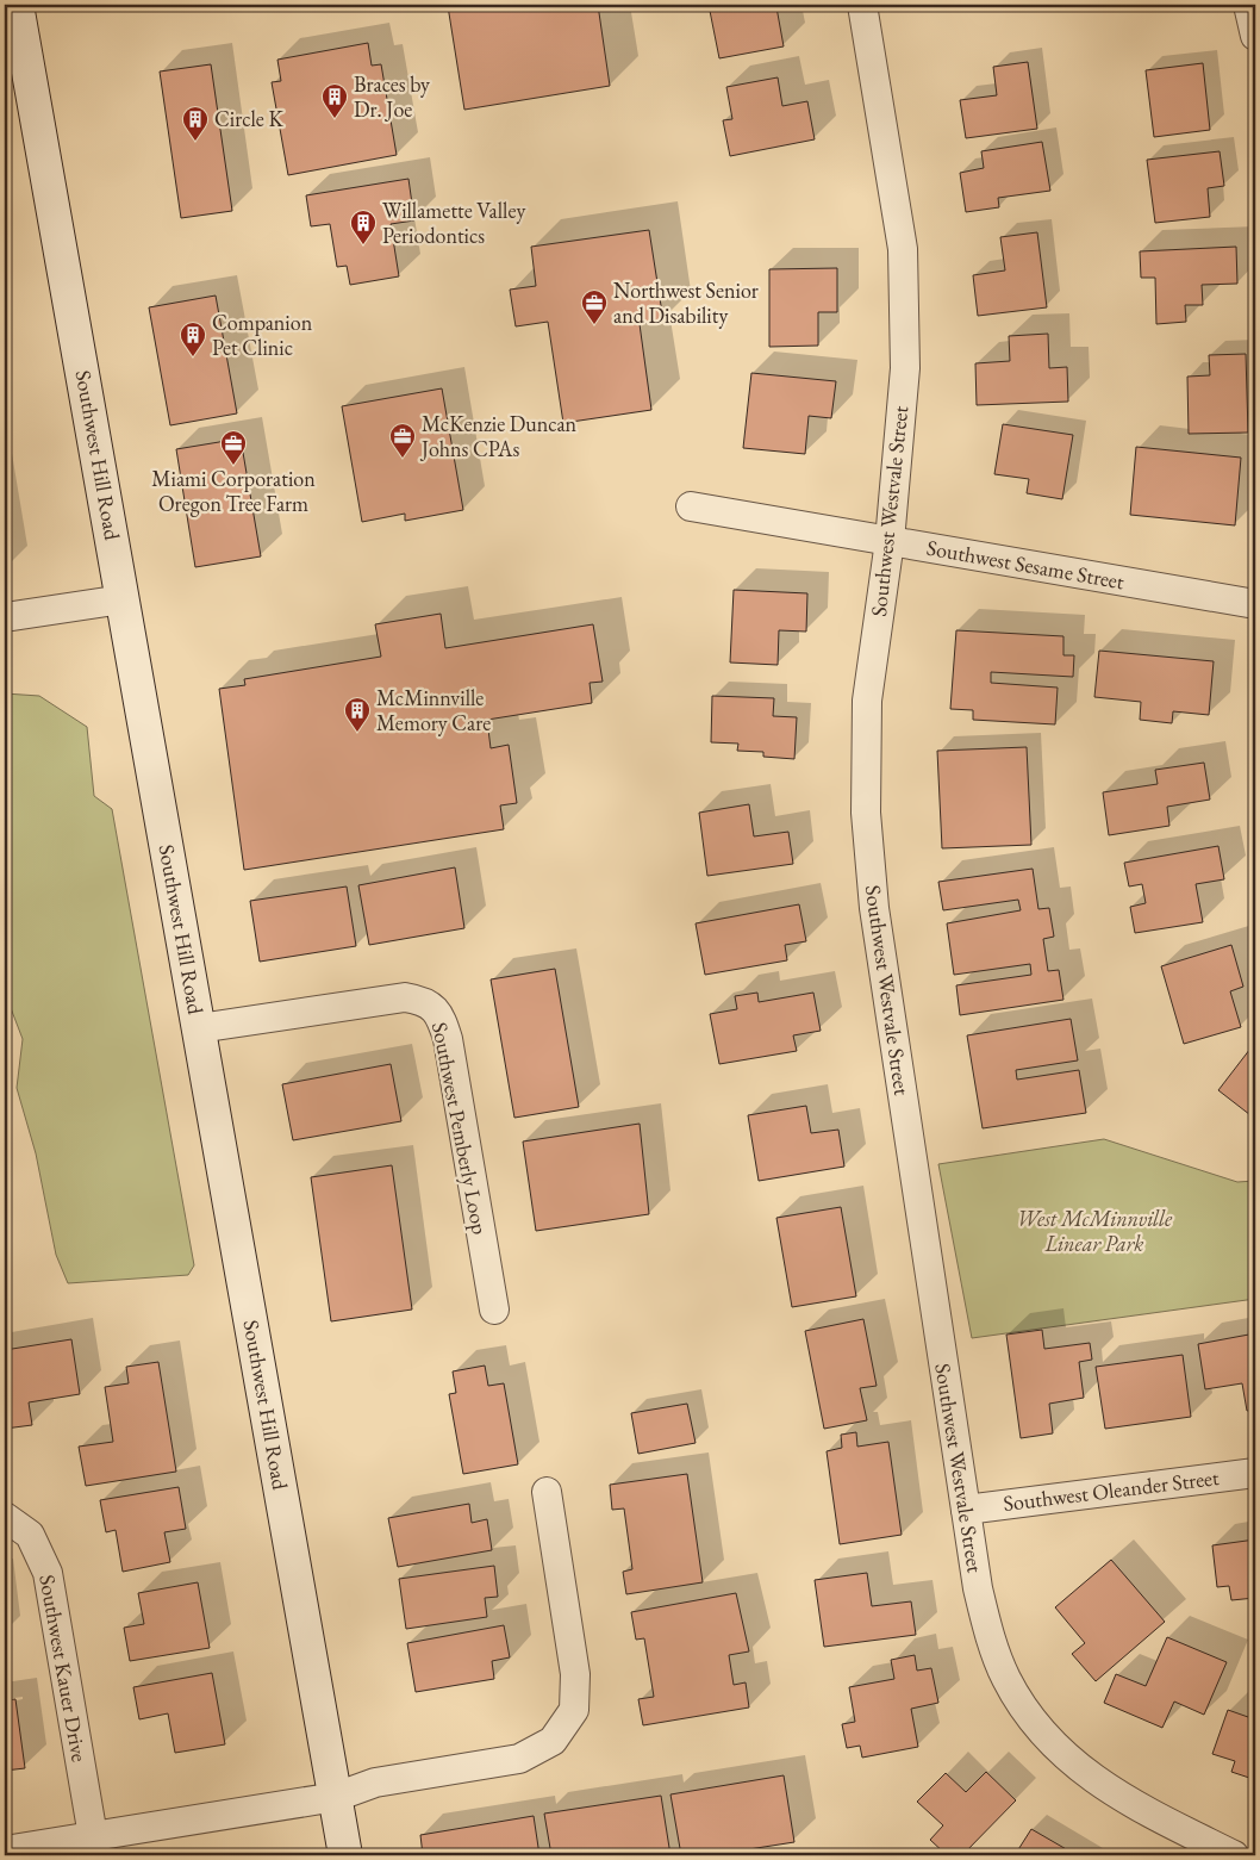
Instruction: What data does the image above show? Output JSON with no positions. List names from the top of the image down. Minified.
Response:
{"streets":{"street":["Southwest Hill Road","Southwest Westvale Street","Southwest Sesame Street","Southwest Pemberly Loop","Southwest Oleander Street","Southwest Kauer Drive"]},"crossings":[["Southwest Hill Road","Southwest Pemberly Loop"],["Southwest Westvale Street","Southwest Sesame Street"],["Southwest Westvale Street","Southwest Oleander Street"]],"parks":["West McMinnville Linear Park"],"places":{"building":["Braces by Dr. Joe","Circle K","Willamette Valley Periodontics","Companion Pet Clinic","McMinnville Memory Care"],"office":["Northwest Senior and Disability","McKenzie Duncan Johns CPAs","Miami Corporation Oregon Tree Farm"]}}
